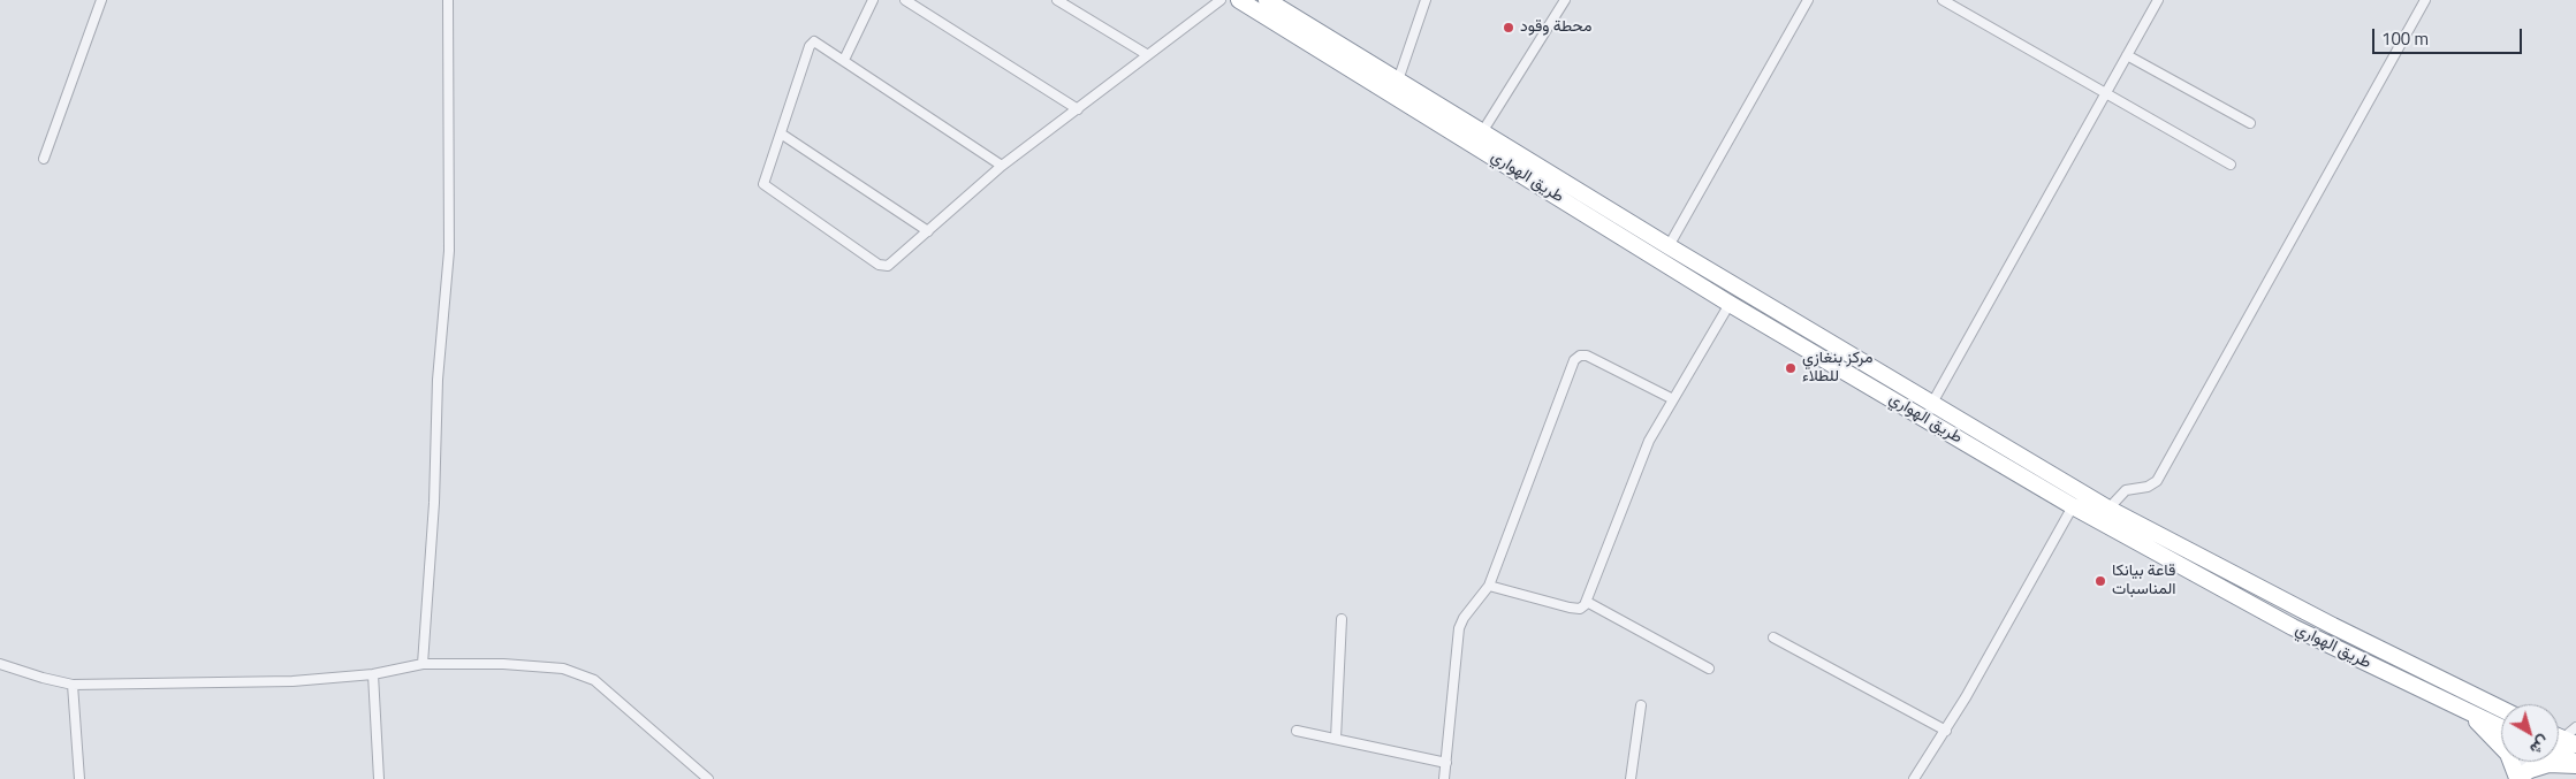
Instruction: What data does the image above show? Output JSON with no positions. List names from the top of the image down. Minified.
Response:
{"streets":{"highway":["طريق الهواري"]},"places":["محطة وقود","مركز بنغازي للطلاء","قاعة بيانكا المناسبات"],"scale_bar":"100 m","north":"bottom right"}
